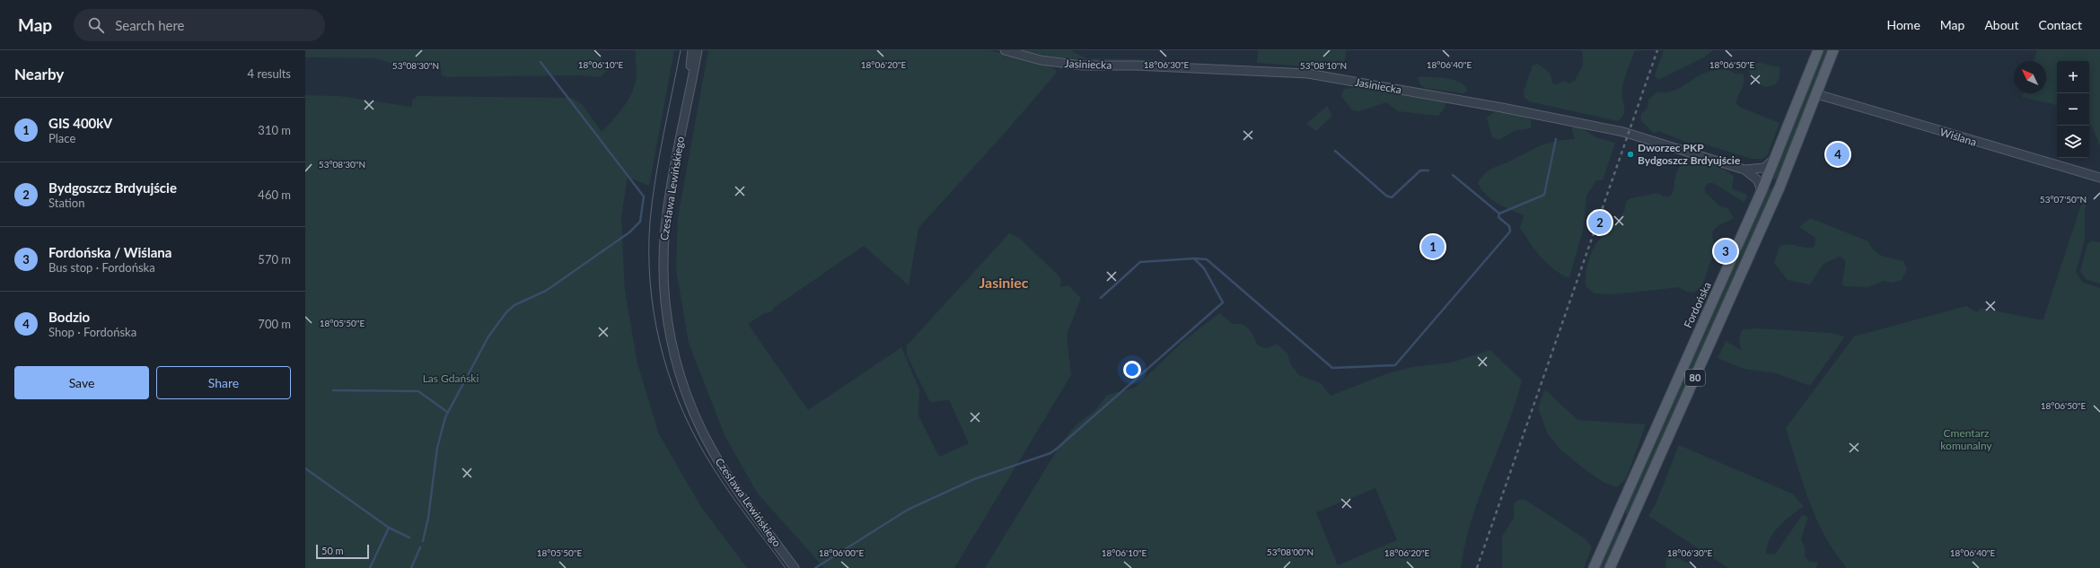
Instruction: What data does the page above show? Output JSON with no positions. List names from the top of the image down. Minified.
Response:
{"streets":{"main road":["Fordońska","80"],"street":["Jasiniecka","Wiślana","Czesława Lewińskiego"]},"crossings":[["Jasiniecka","Fordońska"],["Wiślana","80"]],"districts":["Jasiniec"],"parks":["Las Gdański","Cmentarz komunalny"],"places":["Dworzec PKP Bydgoszcz Brdyujście"],"scale_bar":"50 m","north":"top left","page":{"header":"Map","search":"Search here","nav":["Home","Map","About","Contact"],"heading":["Nearby","4 results"],"map_buttons":["+","−"],"list":[{"mark":"1","name":"GIS 400kV","note":"Place","value":"310 m"},{"mark":"2","name":"Bydgoszcz Brdyujście","note":"Station","value":"460 m"},{"mark":"3","name":"Fordońska / Wiślana","note":"Bus stop · Fordońska","value":"570 m"},{"mark":"4","name":"Bodzio","note":"Shop · Fordońska","value":"700 m"}],"pins":["4","2","1","3"],"buttons":["Save","Share"],"scale":"50 m"},"coordinates":["18°06'10\"E","18°06'20\"E","18°06'30\"E","18°06'40\"E","18°06'50\"E","53°08'30\"N","53°08'10\"N","53°07'50\"N","18°05'50\"E","53°08'00\"N","18°06'00\"E"]}
